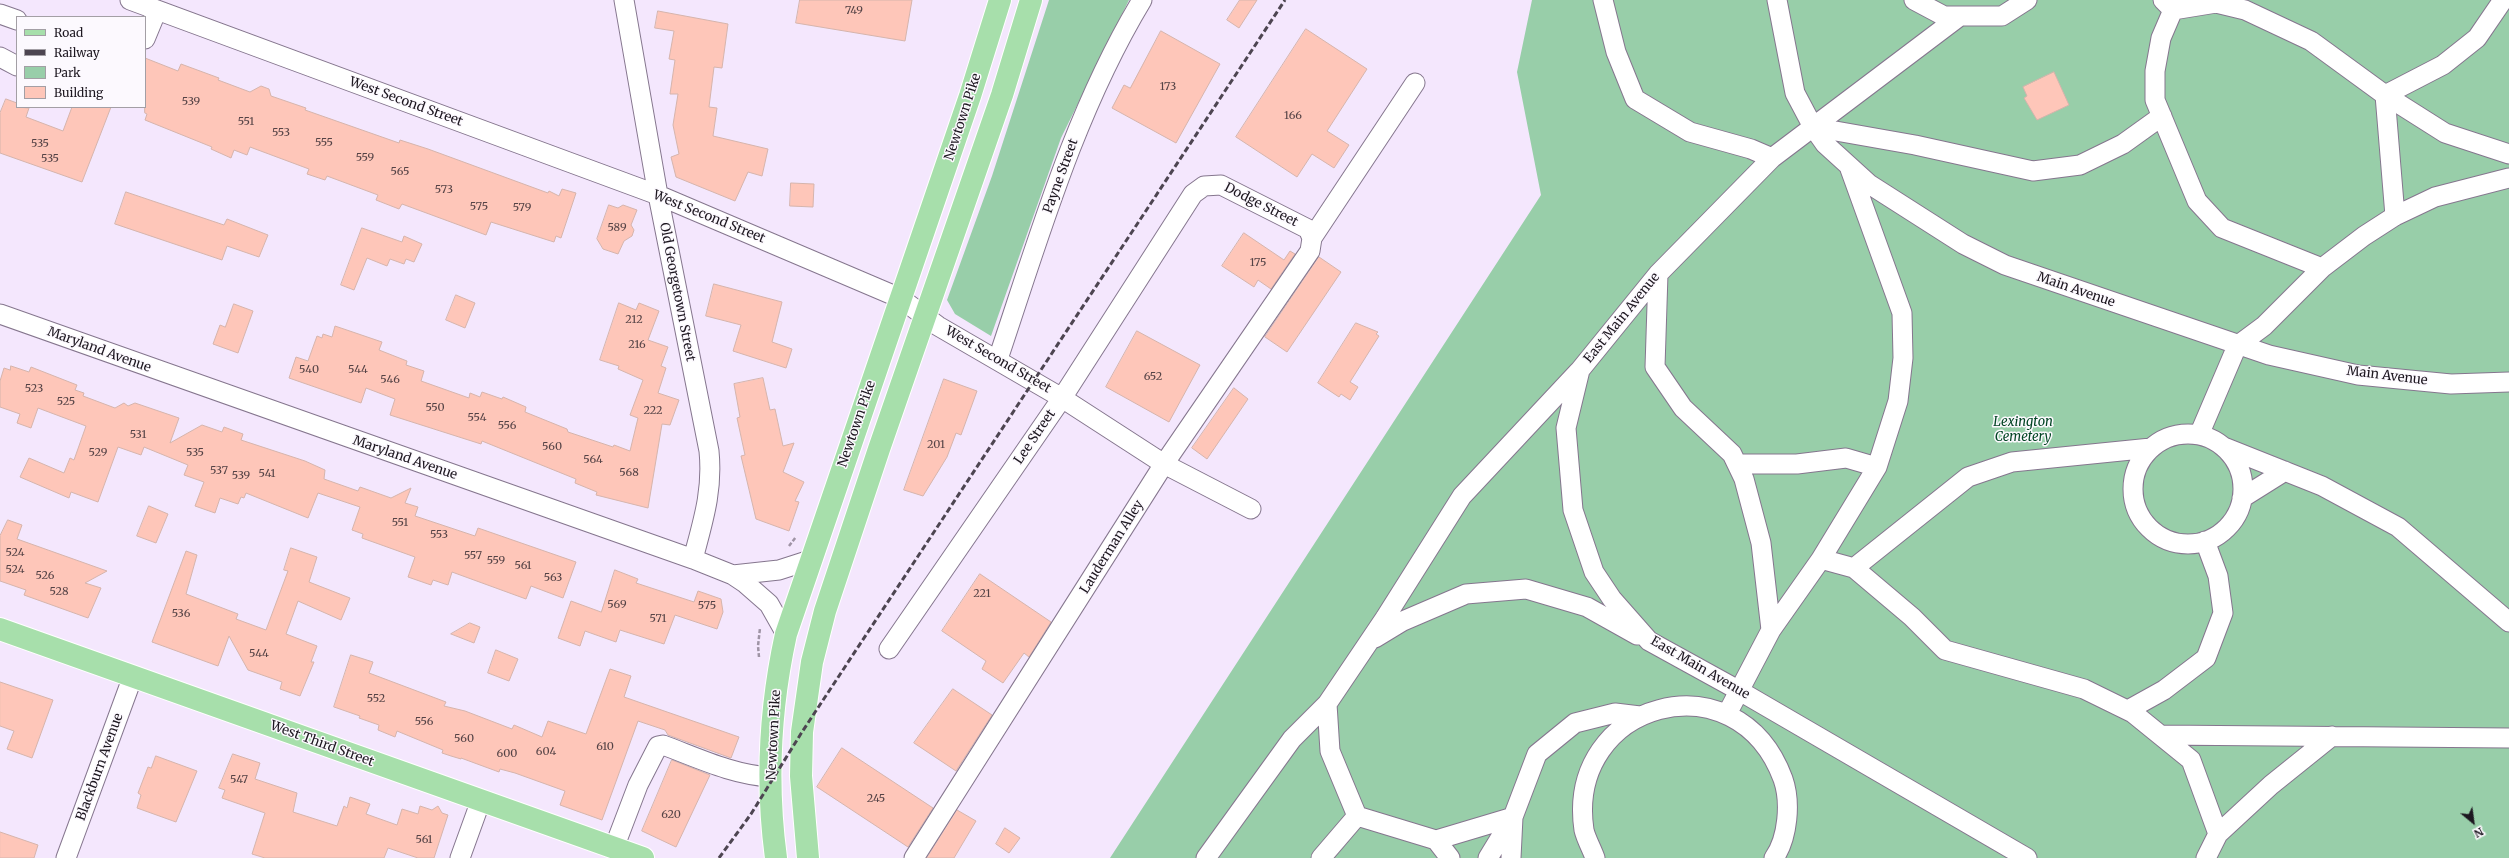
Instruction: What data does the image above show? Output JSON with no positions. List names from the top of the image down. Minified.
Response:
{"streets":{"main road":["Newtown Pike","West Third Street"],"street":["West Second Street","Payne Street","Dodge Street","Main Avenue","Old Georgetown Street","East Main Avenue","Maryland Avenue","Lee Street","Lauderman Alley","Blackburn Avenue"]},"crossings":[["West Second Street","Newtown Pike"],["West Second Street","Payne Street"],["West Second Street","Old Georgetown Street"],["West Second Street","Lee Street"],["West Second Street","Lauderman Alley"],["Newtown Pike","Maryland Avenue"],["Dodge Street","Lee Street"],["Dodge Street","Lauderman Alley"],["Main Avenue","East Main Avenue"],["Old Georgetown Street","Maryland Avenue"],["West Third Street","Blackburn Avenue"]],"parks":["Lexington Cemetery"],"house_numbers":["749","173","539","166","551","553","555","535","559","535","565","573","575","579","589","175","212","216","540","544","652","546","523","525","550","222","554","556","531","201","560","529","535","564","537","568","541","539","551","553","524","557","559","561","524","526","563","528","221","569","575","536","571","544","552","556","560","610","604","600","547","245","620","561"],"legend":["Road","Railway","Park","Building"],"north":"bottom right"}
